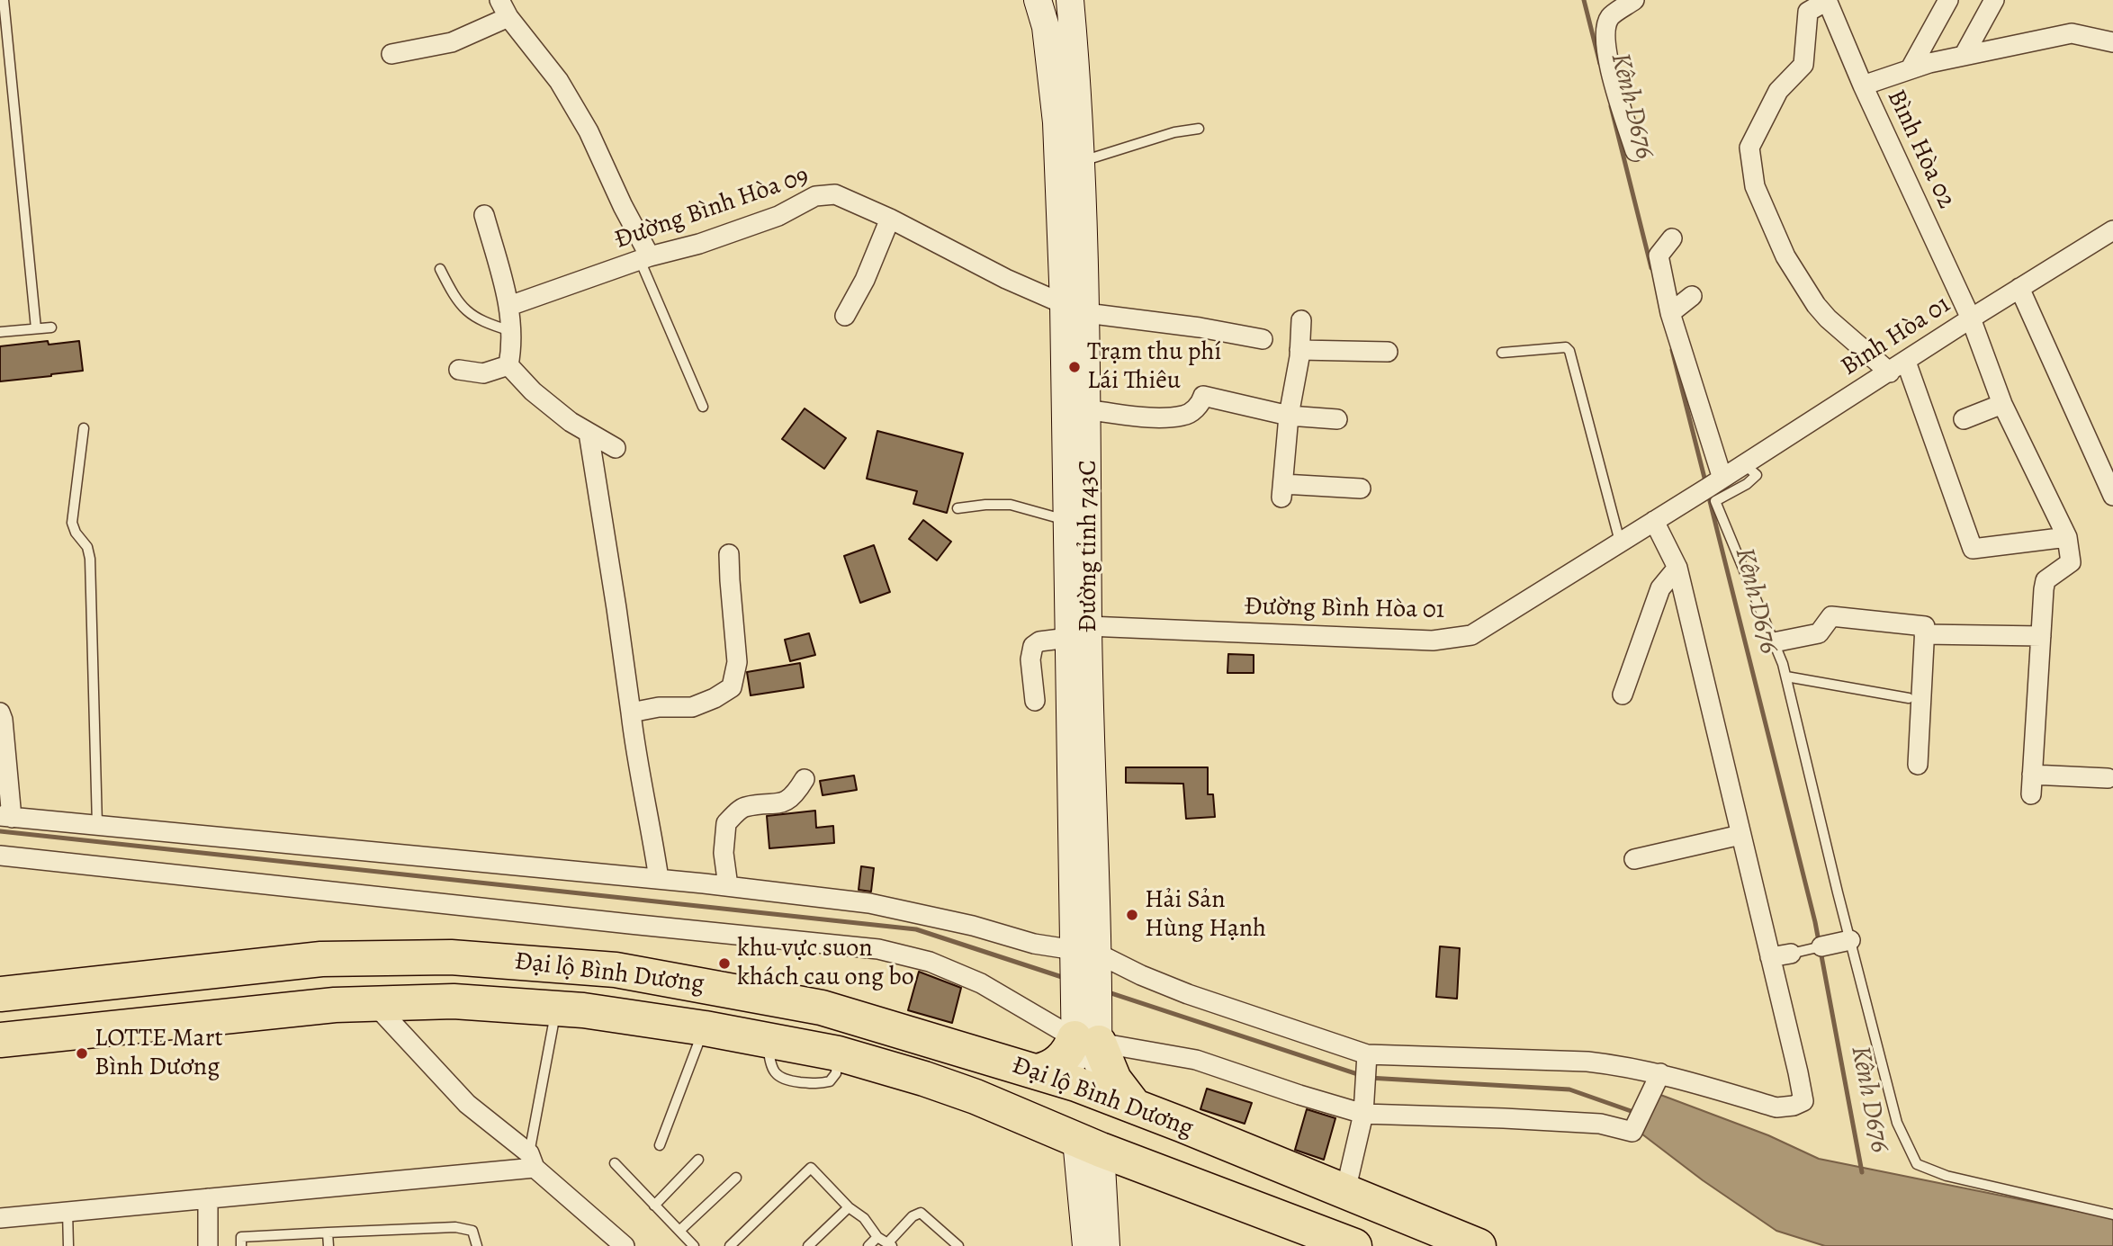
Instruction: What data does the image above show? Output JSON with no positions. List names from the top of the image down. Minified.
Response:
{"streets":{"highway":["Đại lộ Bình Dương"],"main road":["Đường tỉnh 743C"],"street":["Bình Hòa 02","Đường Bình Hòa 09","Bình Hòa 01","Đường Bình Hòa 01"]},"crossings":[["Bình Hòa 02","Bình Hòa 01"],["Đường Bình Hòa 09","Đường tỉnh 743C"],["Bình Hòa 01","Đường Bình Hòa 01"],["Đường tỉnh 743C","Đường Bình Hòa 01"],["Đường tỉnh 743C","Đại lộ Bình Dương"]],"water":["Kênh D676"],"places":["Trạm thu phí Lái Thiêu","Hải Sản Hùng Hạnh","khu vực suon khách cau ong bo","LOTTE Mart Bình Dương"]}
